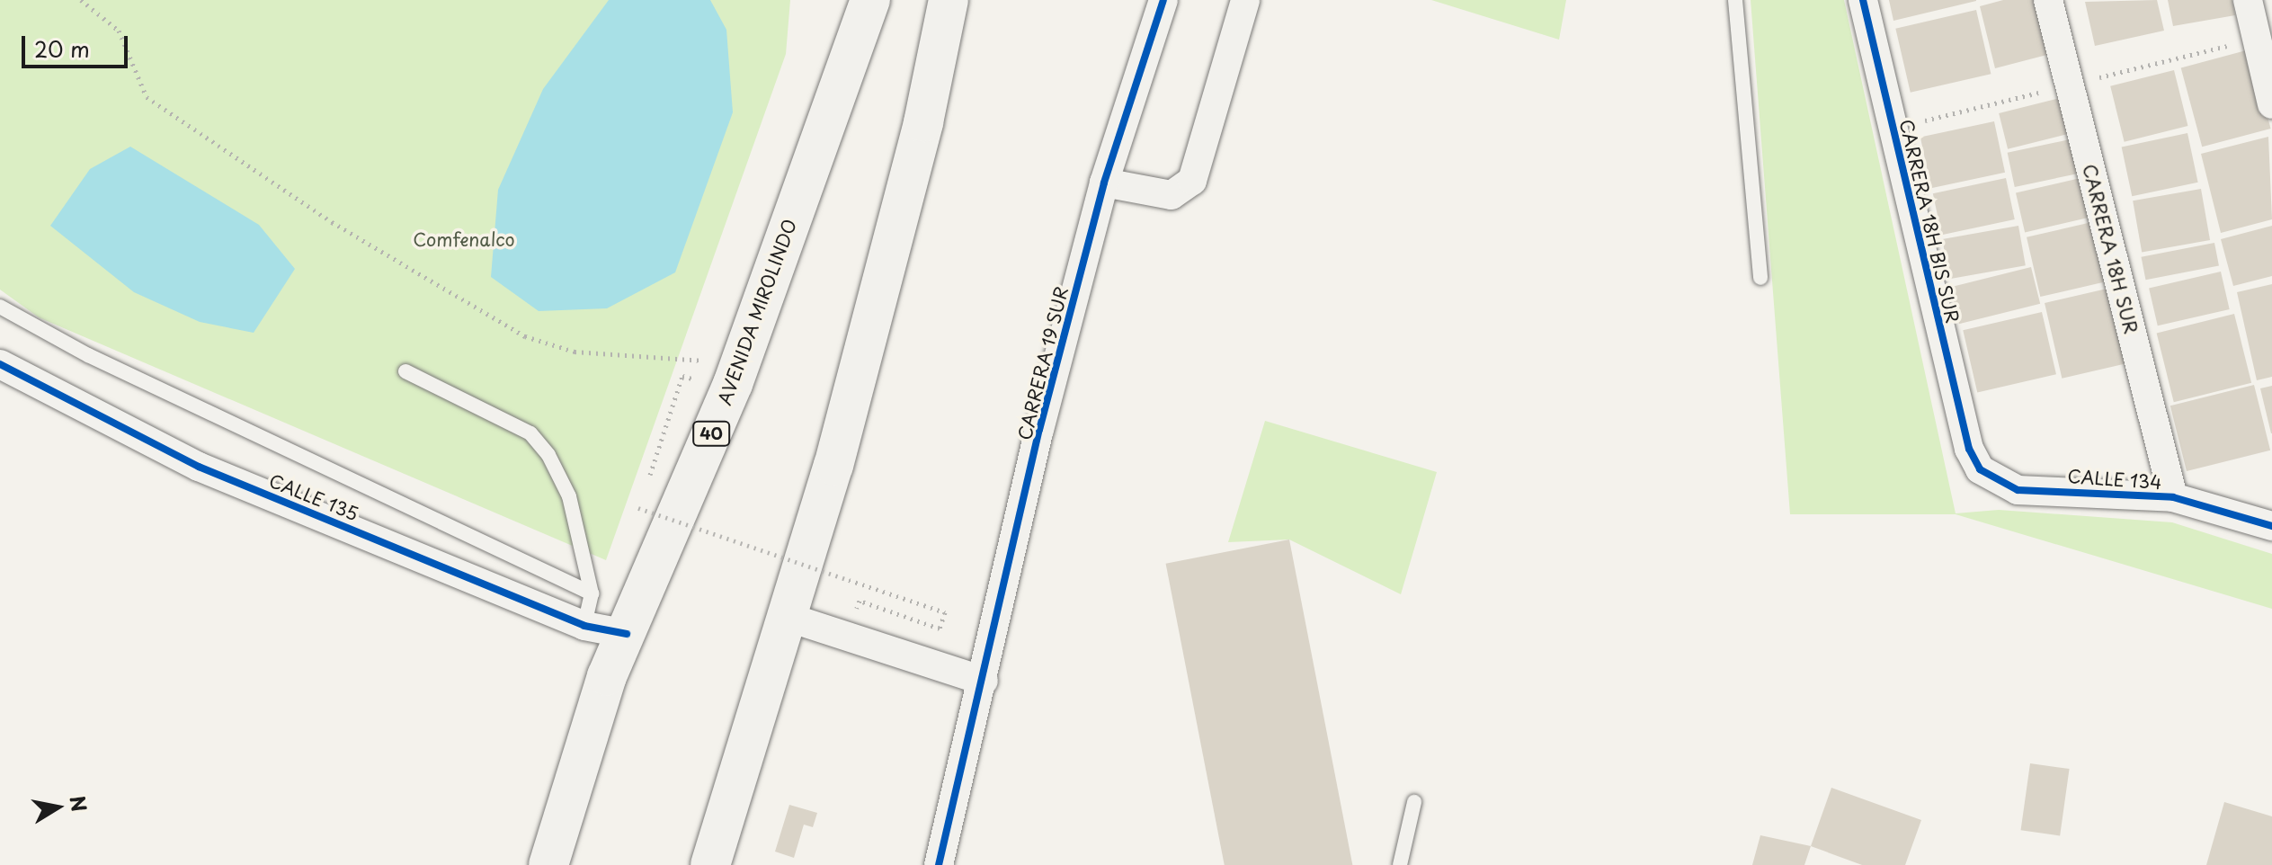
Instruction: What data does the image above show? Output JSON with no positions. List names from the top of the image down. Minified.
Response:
{"streets":{"main road":["AVENIDA MIROLINDO","40"],"street":["CARRERA 18H BIS SUR","CARRERA 18H SUR","CARRERA 19 SUR","CALLE 134","CALLE 135"]},"crossings":[["CARRERA 18H BIS SUR","CALLE 134"],["CARRERA 18H SUR","CALLE 134"],["AVENIDA MIROLINDO","CALLE 135"]],"parks":["Comfenalco"],"scale_bar":"20 m","north":"right"}
